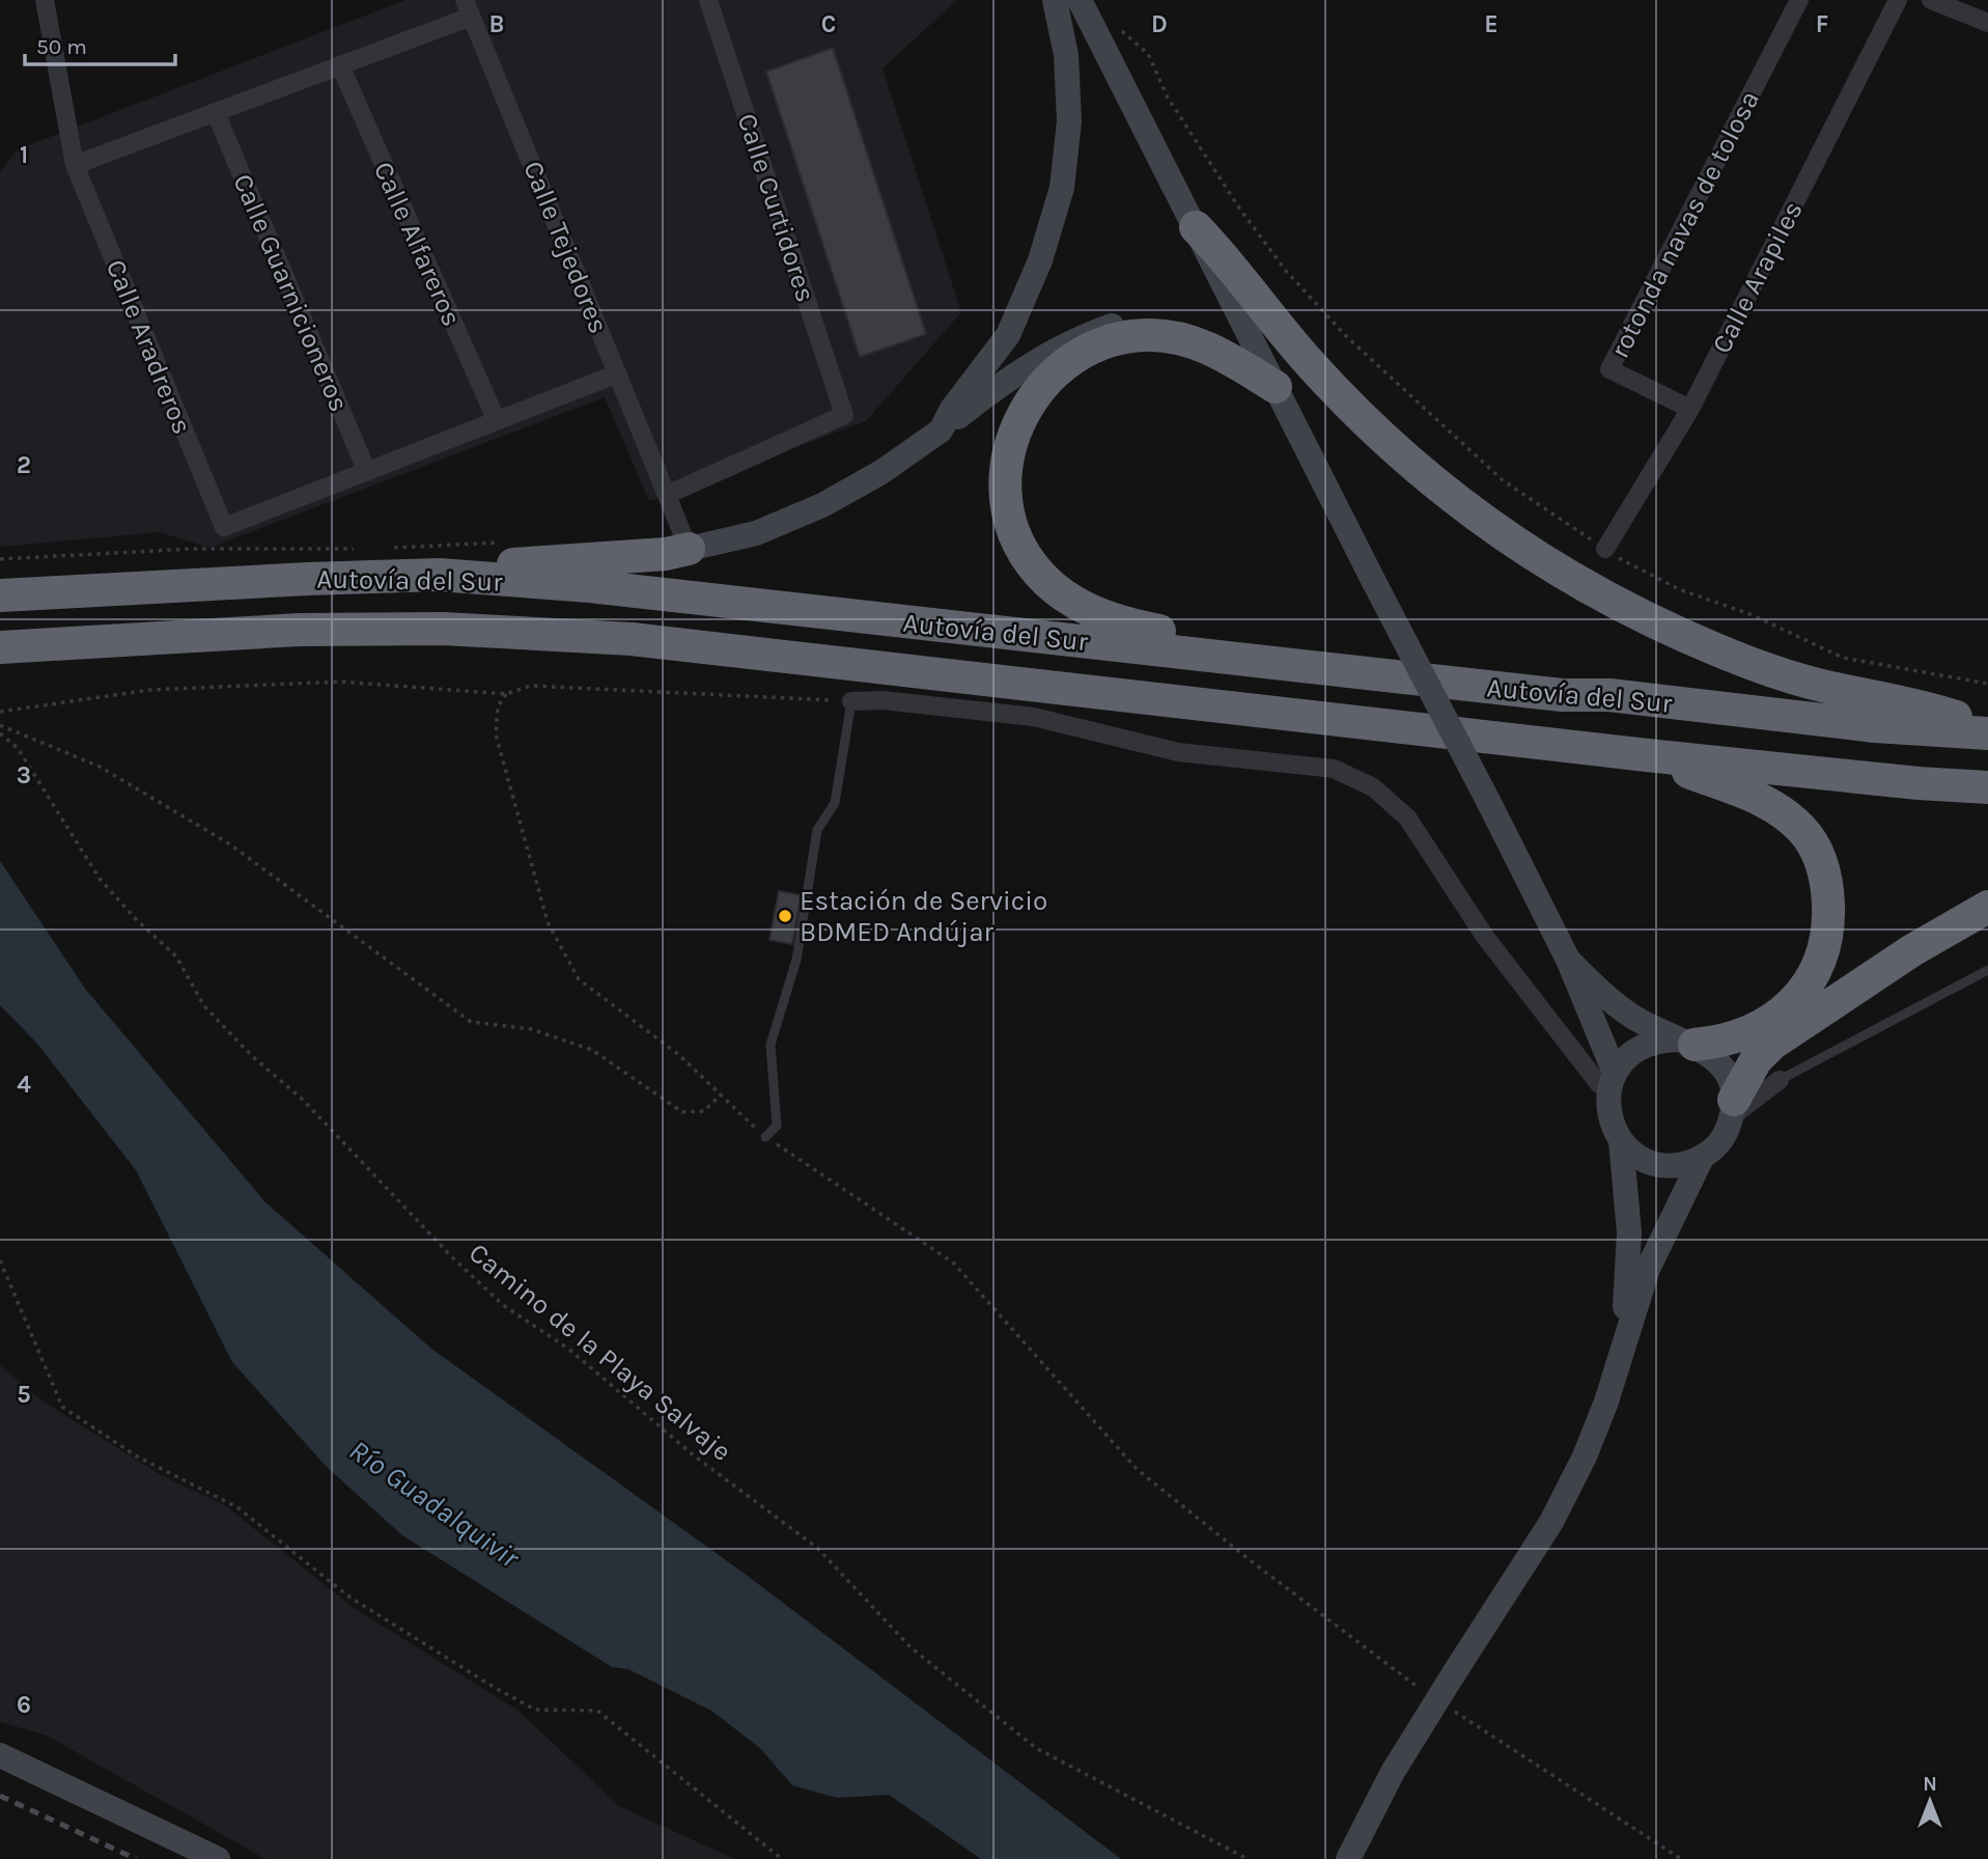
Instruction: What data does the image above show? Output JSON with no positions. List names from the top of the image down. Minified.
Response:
{"streets":{"highway":["Autovía del Sur"],"street":["Calle Curtidores","rotonda navas de tolosa","Calle Alfareros","Calle Tejedores","Calle Arapiles","Calle Guarnicioneros","Calle Aradreros"],"path":["Camino de la Playa Salvaje"]},"crossings":[["Calle Curtidores","Calle Tejedores"],["rotonda navas de tolosa","Calle Arapiles"],["Calle Alfareros","Calle Aradreros"],["Calle Tejedores","Calle Aradreros"],["Calle Guarnicioneros","Calle Aradreros"]],"water":["Río Guadalquivir"],"places":["Estación de Servicio BDMED Andújar"],"scale_bar":"50 m","north":"top","grid":{"columns":["B","C","D","E","F"],"rows":["1","2","3","4","5","6"]}}
